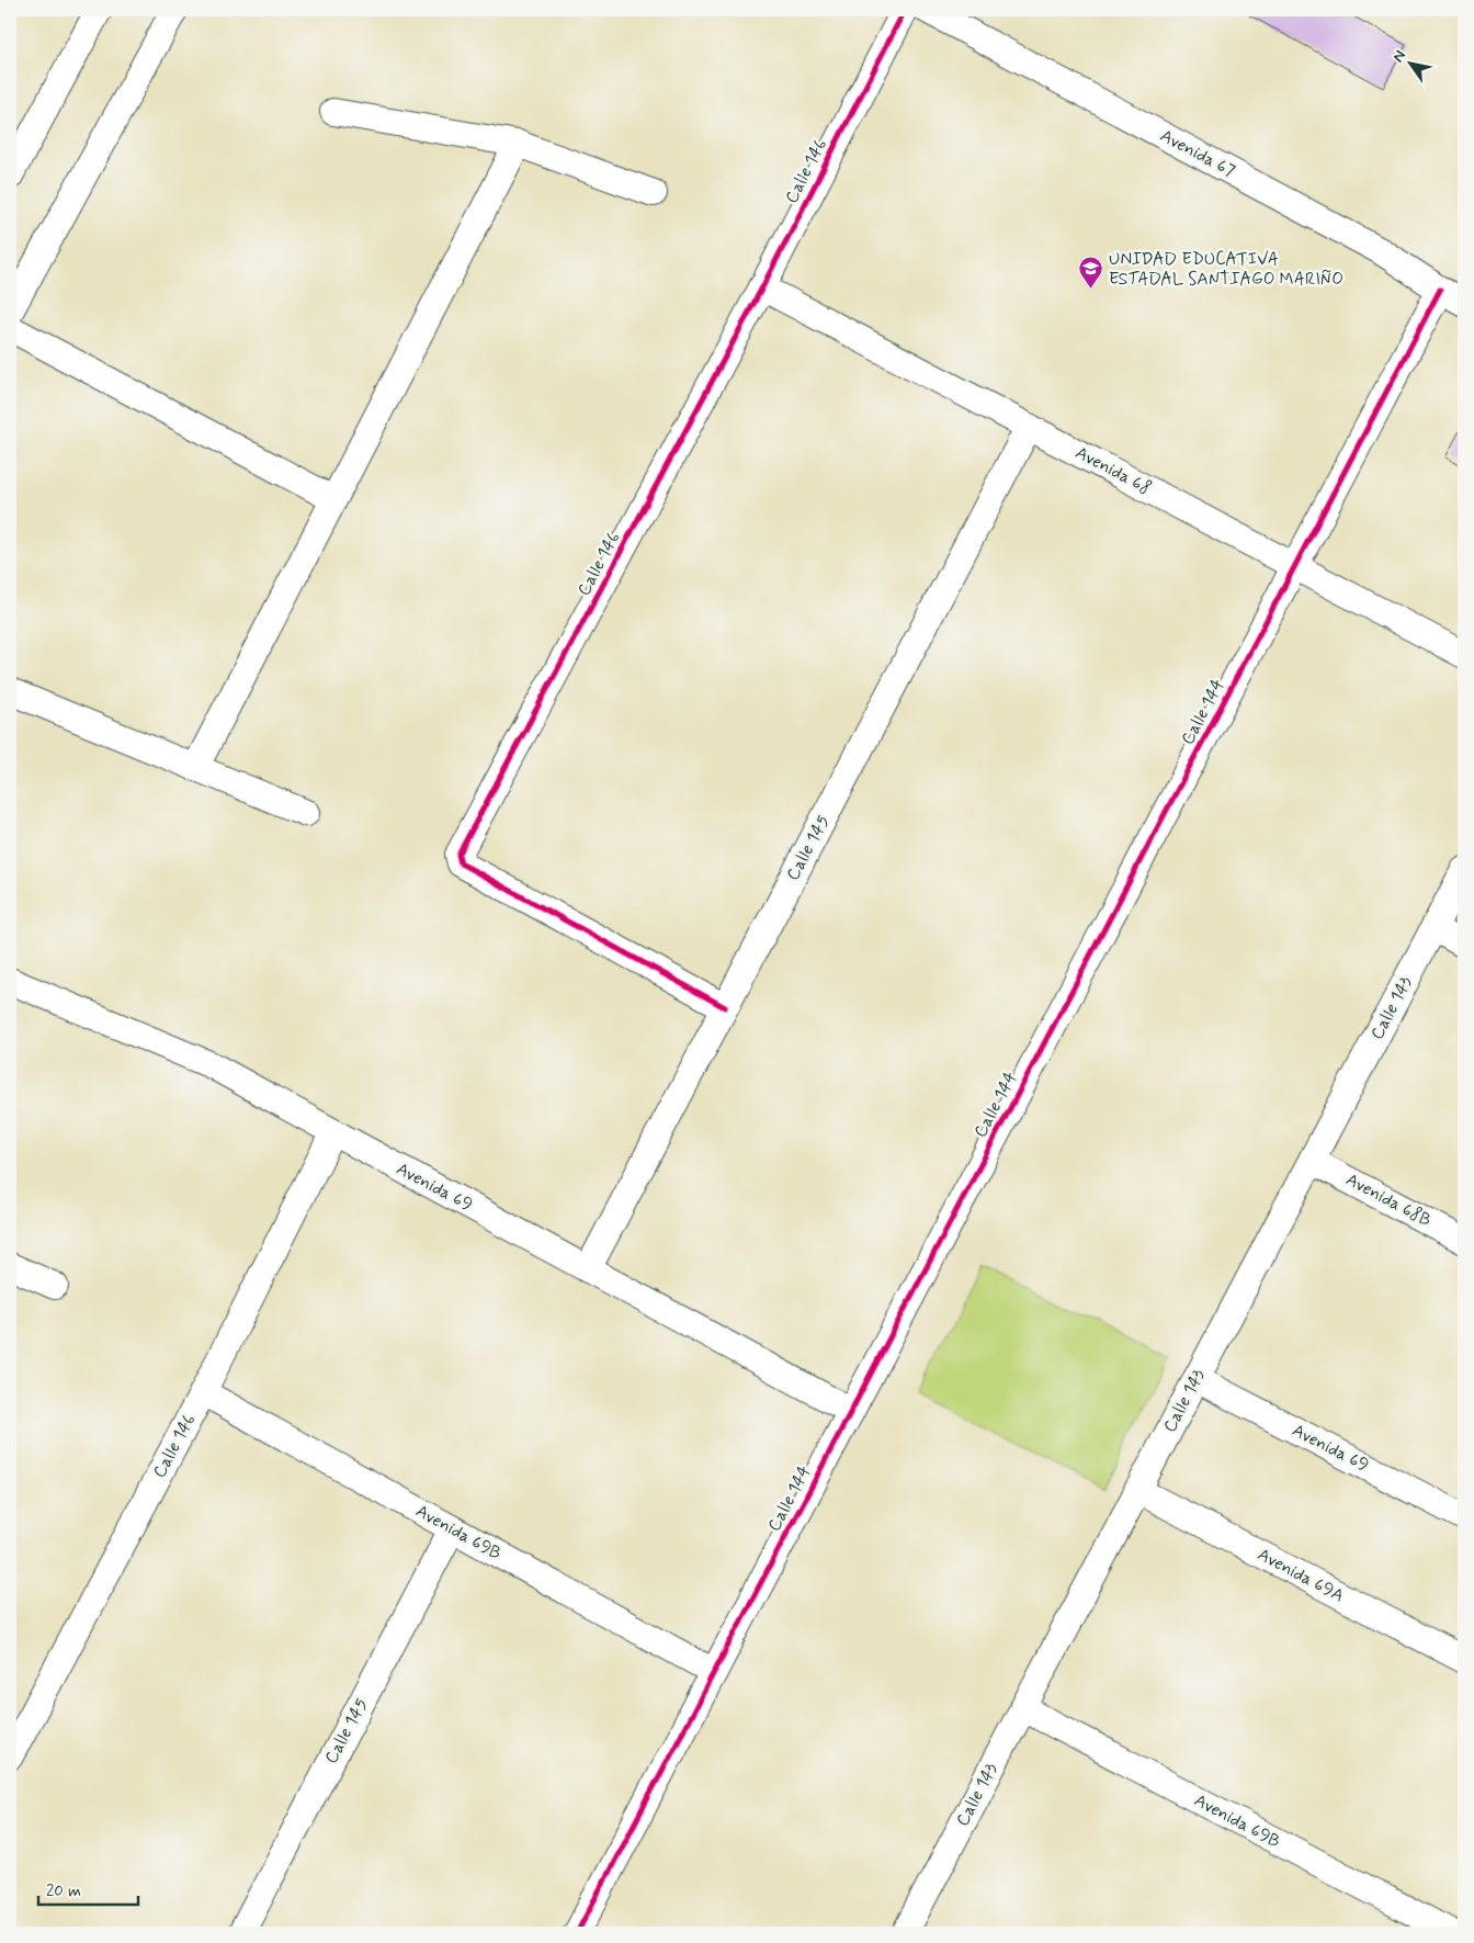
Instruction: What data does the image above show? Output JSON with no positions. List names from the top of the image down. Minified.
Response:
{"streets":{"street":["Avenida 67","Calle 146","Avenida 68","Calle 144","Calle 145","Calle 143","Avenida 69","Avenida 68B","Avenida 69B","Avenida 69A"]},"crossings":[["Avenida 67","Calle 144"],["Calle 146","Avenida 68"],["Calle 146","Calle 145"],["Calle 146","Avenida 69"],["Calle 146","Avenida 69B"],["Avenida 68","Calle 144"],["Avenida 68","Calle 145"],["Calle 144","Avenida 69"],["Calle 144","Avenida 69B"],["Calle 145","Avenida 69"],["Calle 145","Avenida 69B"],["Calle 143","Avenida 69"],["Calle 143","Avenida 68B"],["Calle 143","Avenida 69B"],["Calle 143","Avenida 69A"]],"places":{"school or university":["UNIDAD EDUCATIVA ESTADAL SANTIAGO MARIÑO"]},"scale_bar":"20 m","north":"top left"}
